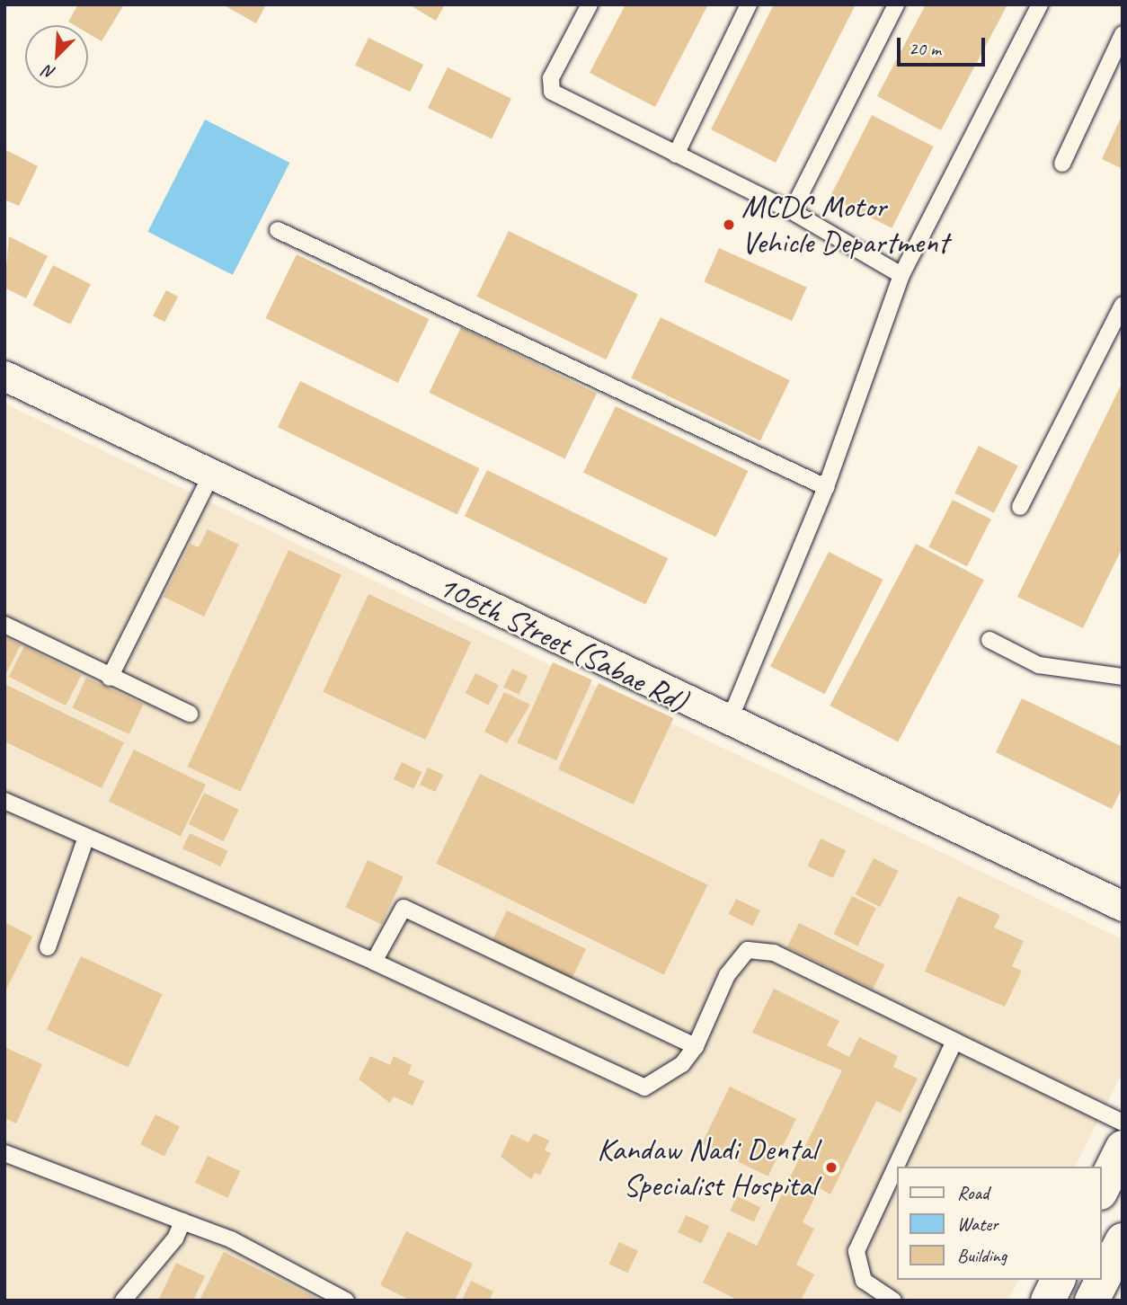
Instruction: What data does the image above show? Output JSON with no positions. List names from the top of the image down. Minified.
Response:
{"streets":{"street":["106th Street (Sabae Rd)"]},"places":["MCDC Motor Vehicle Department","Kandaw Nadi Dental Specialist Hospital"],"legend":["Road","Water","Building"],"scale_bar":"20 m","north":"bottom left"}
